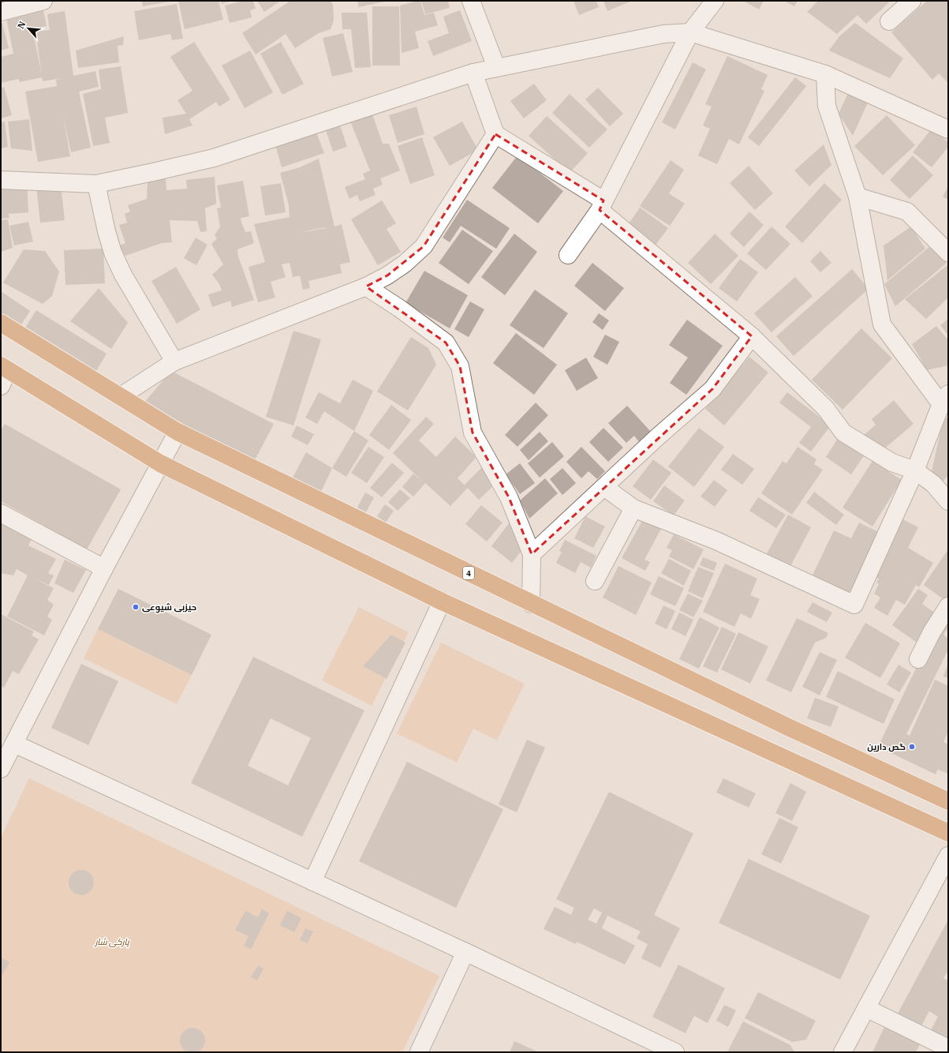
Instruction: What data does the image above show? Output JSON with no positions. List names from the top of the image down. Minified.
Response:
{"streets":{"highway":["4"]},"parks":["پاركى شار"],"places":["حیزبی شیوعی","گص دارین"],"north":"top left"}
